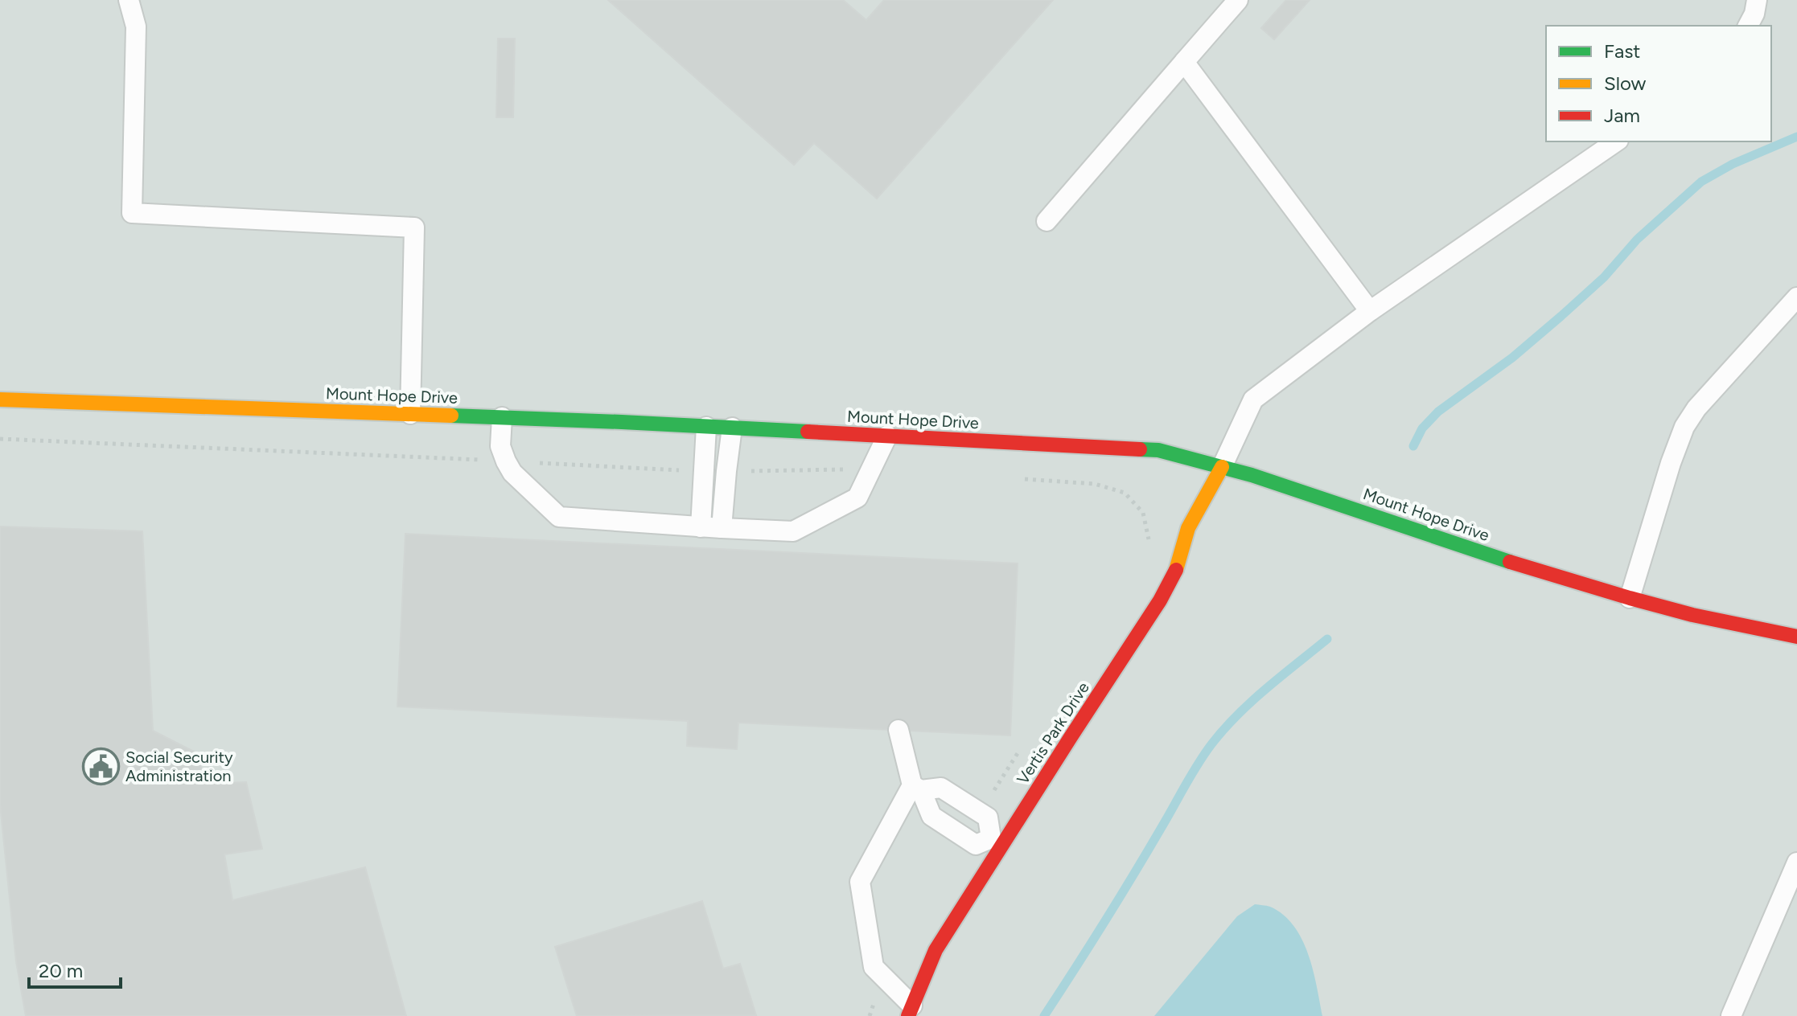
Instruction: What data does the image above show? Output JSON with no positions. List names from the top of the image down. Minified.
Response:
{"streets":{"street":["Mount Hope Drive","Vertis Park Drive"]},"crossings":[["Mount Hope Drive","Vertis Park Drive"]],"places":{"public building":["Social Security Administration"]},"legend":["Fast","Slow","Jam"],"scale_bar":"20 m"}
